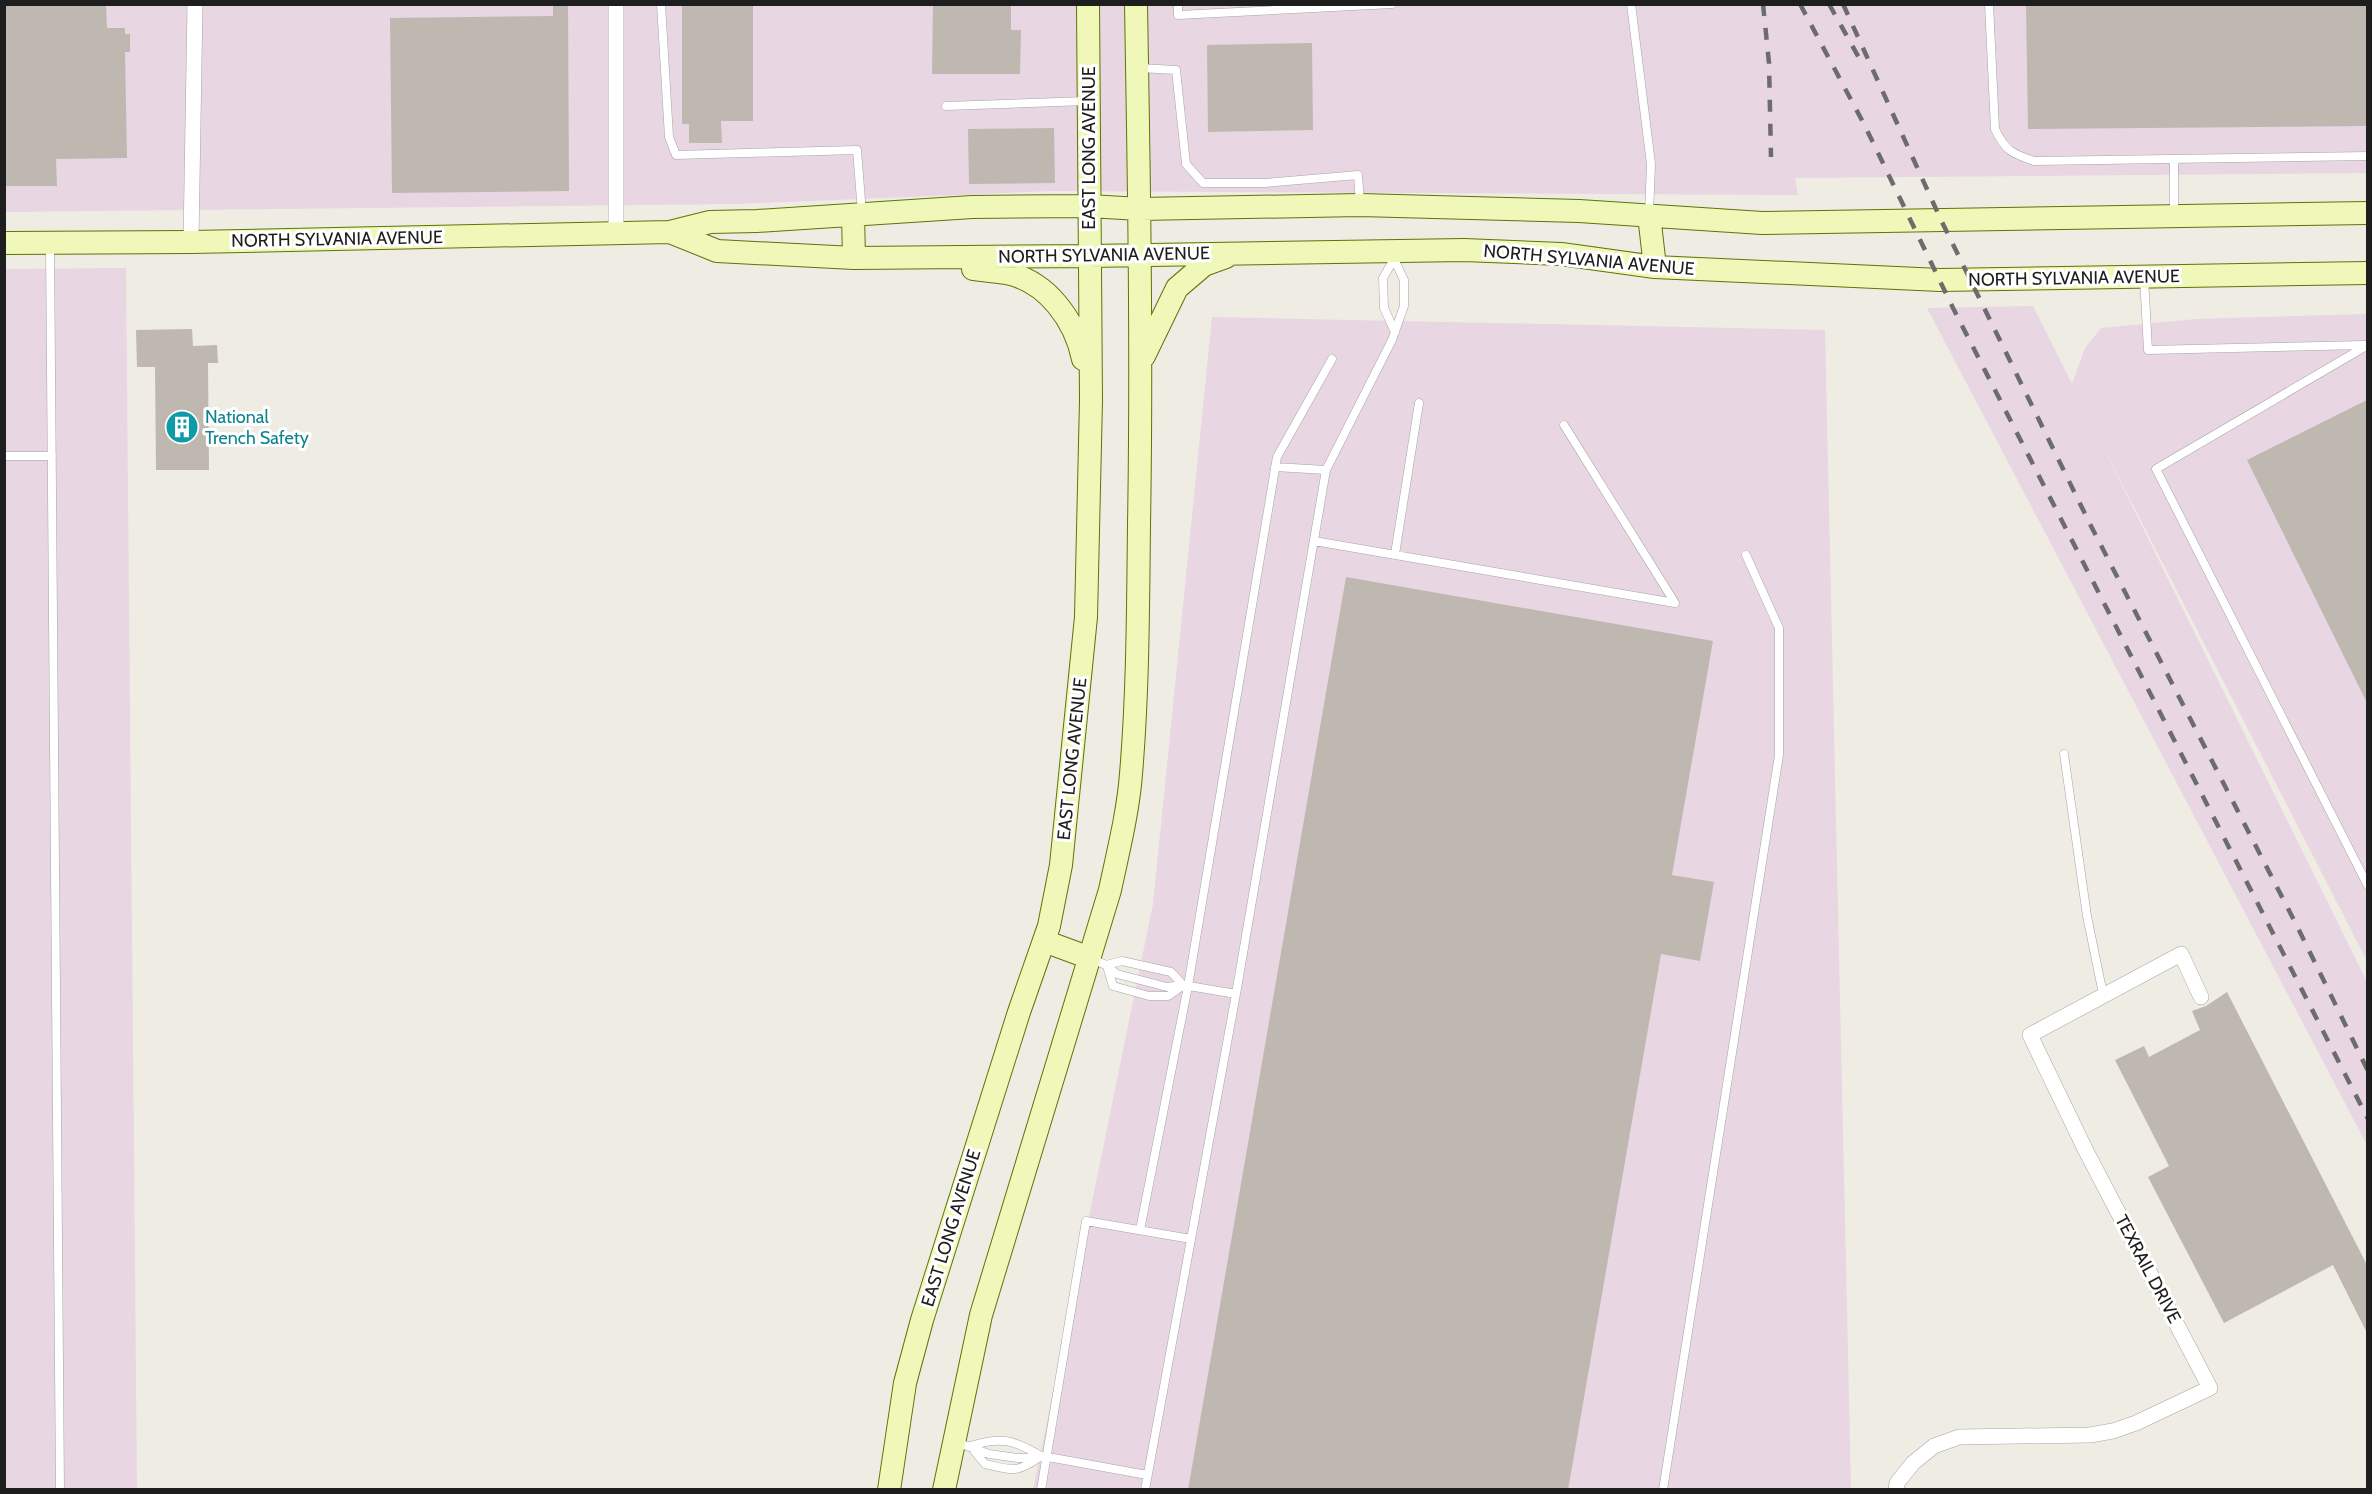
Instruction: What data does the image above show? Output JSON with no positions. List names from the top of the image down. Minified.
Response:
{"streets":{"main road":["EAST LONG AVENUE","NORTH SYLVANIA AVENUE"],"street":["TEXRAIL DRIVE"]},"crossings":[["EAST LONG AVENUE","NORTH SYLVANIA AVENUE"]],"places":{"building":["National Trench Safety"]}}
